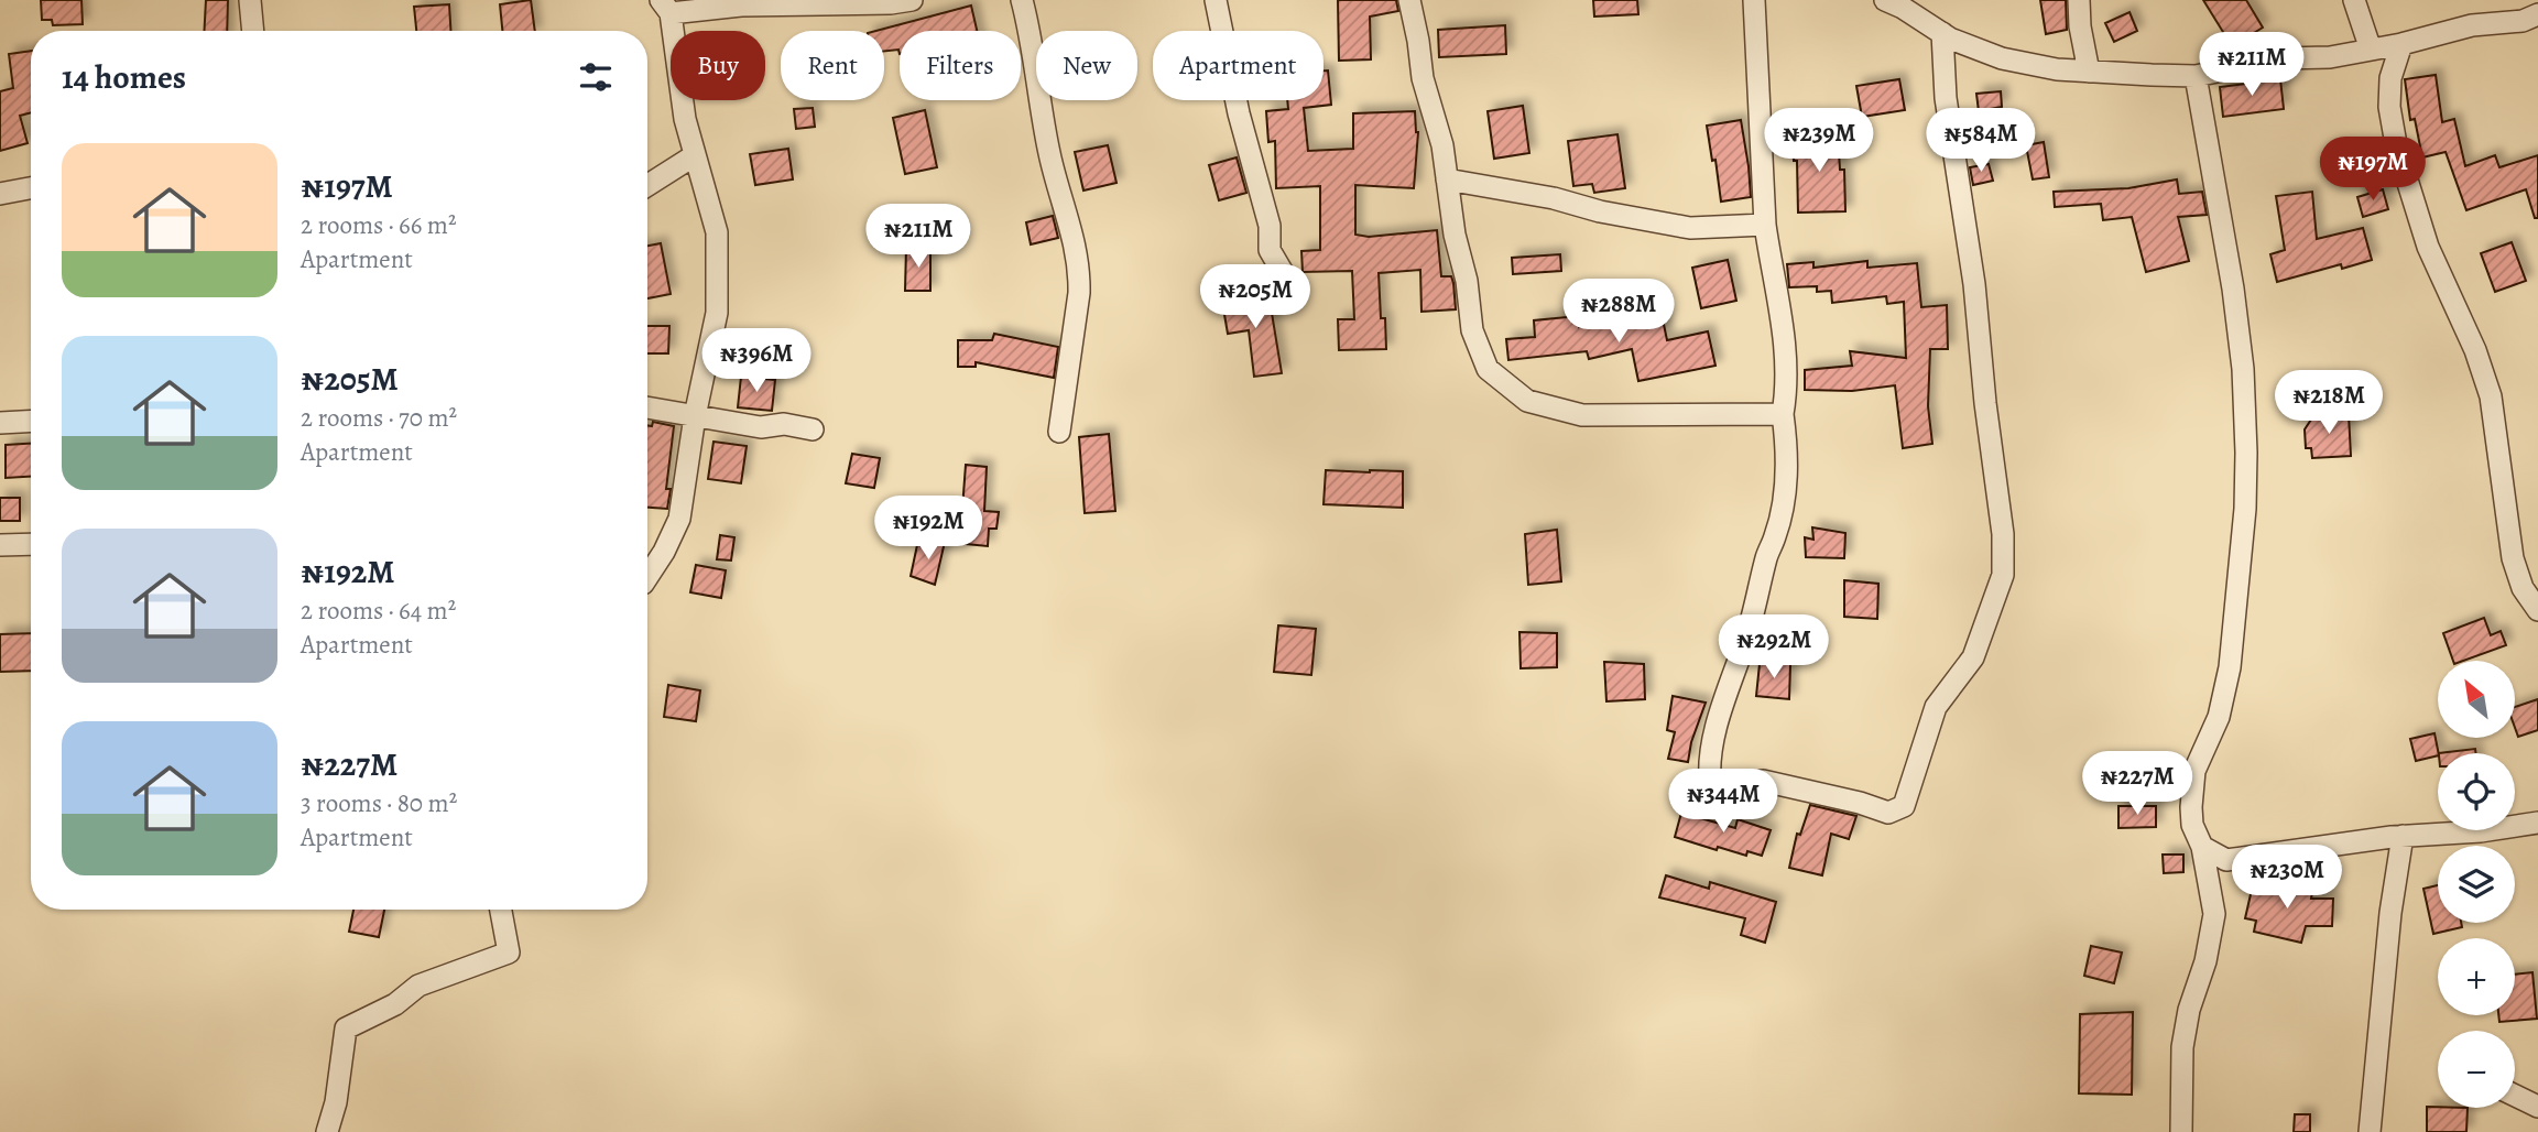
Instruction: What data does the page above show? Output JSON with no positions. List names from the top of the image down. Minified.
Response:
{"north":"top left","page":{"chip":["Buy","Rent","Filters","New","Apartment"],"heading":"14 homes","price":["₦211M","₦239M","₦584M","₦197M","₦211M","₦205M","₦288M","₦396M","₦218M","₦192M","₦292M","₦227M","₦344M","₦230M"],"list":[{"name":"₦197M","note":"2 rooms · 66 m² · Apartment"},{"name":"₦205M","note":"2 rooms · 70 m² · Apartment"},{"name":"₦192M","note":"2 rooms · 64 m² · Apartment"},{"name":"₦227M","note":"3 rooms · 80 m² · Apartment"}],"map_buttons":["+","−"]}}
